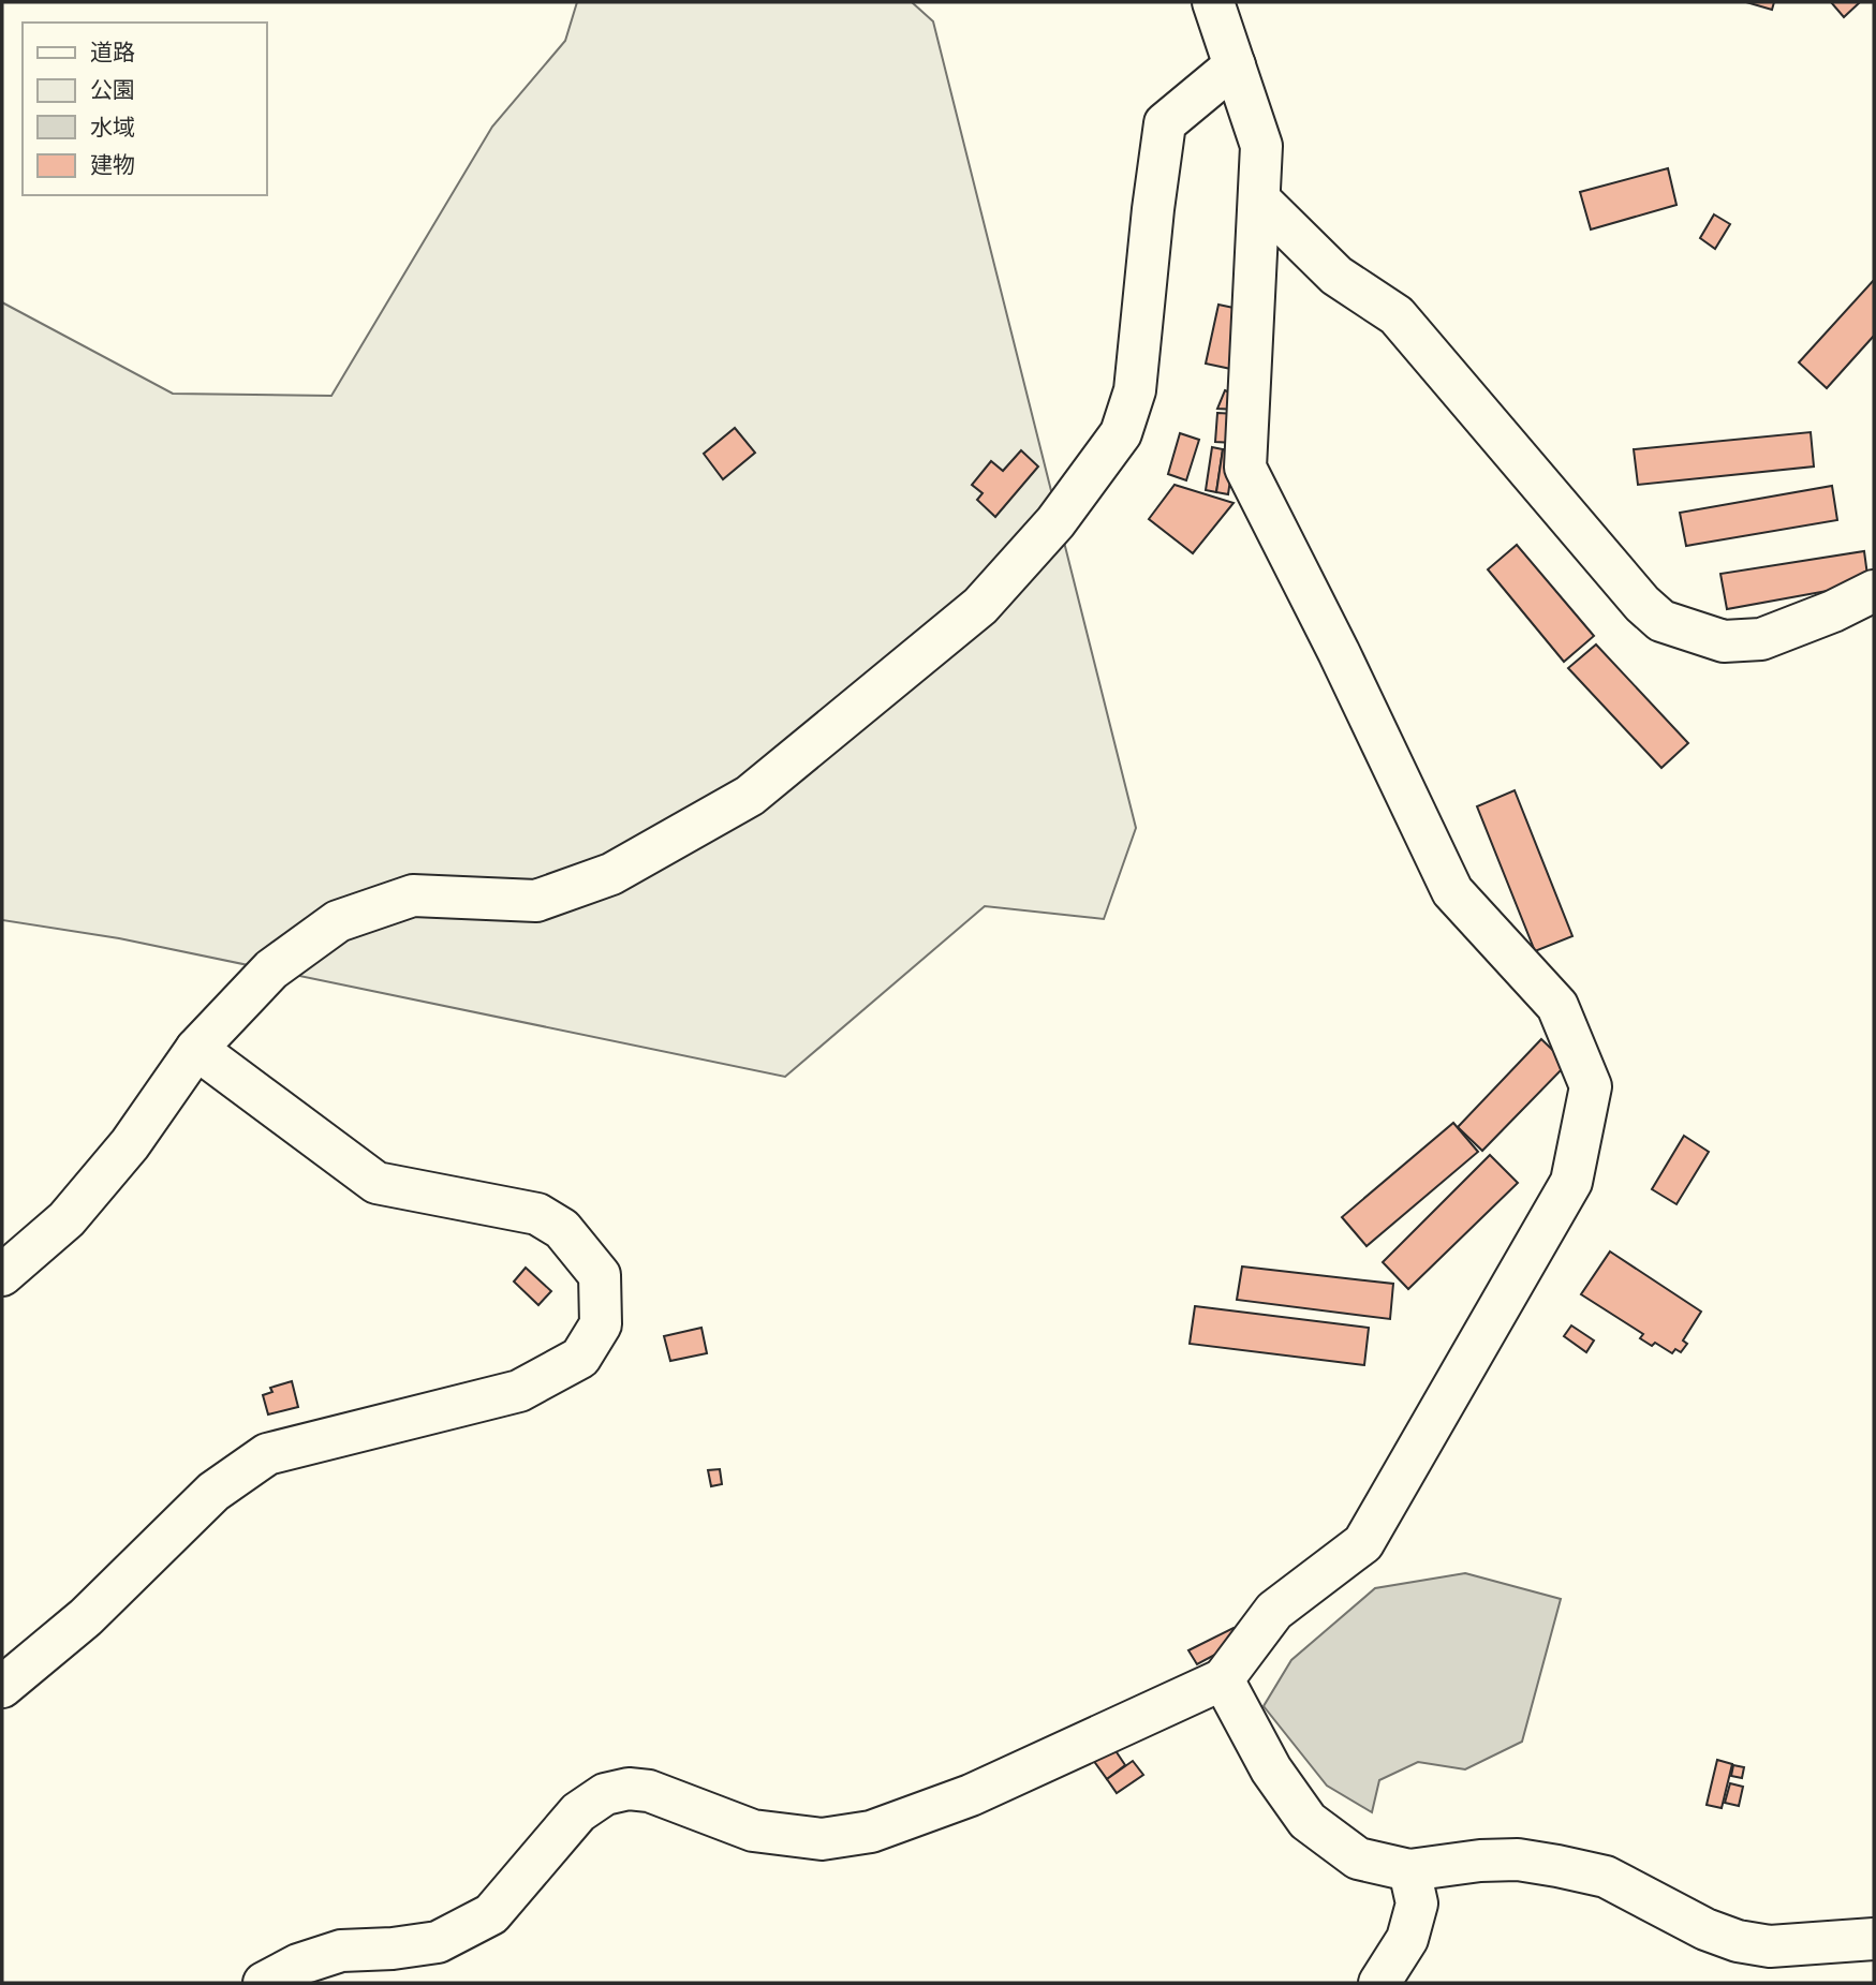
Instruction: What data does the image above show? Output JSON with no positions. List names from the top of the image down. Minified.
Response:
{"legend":["道路","公園","水域","建物"]}
